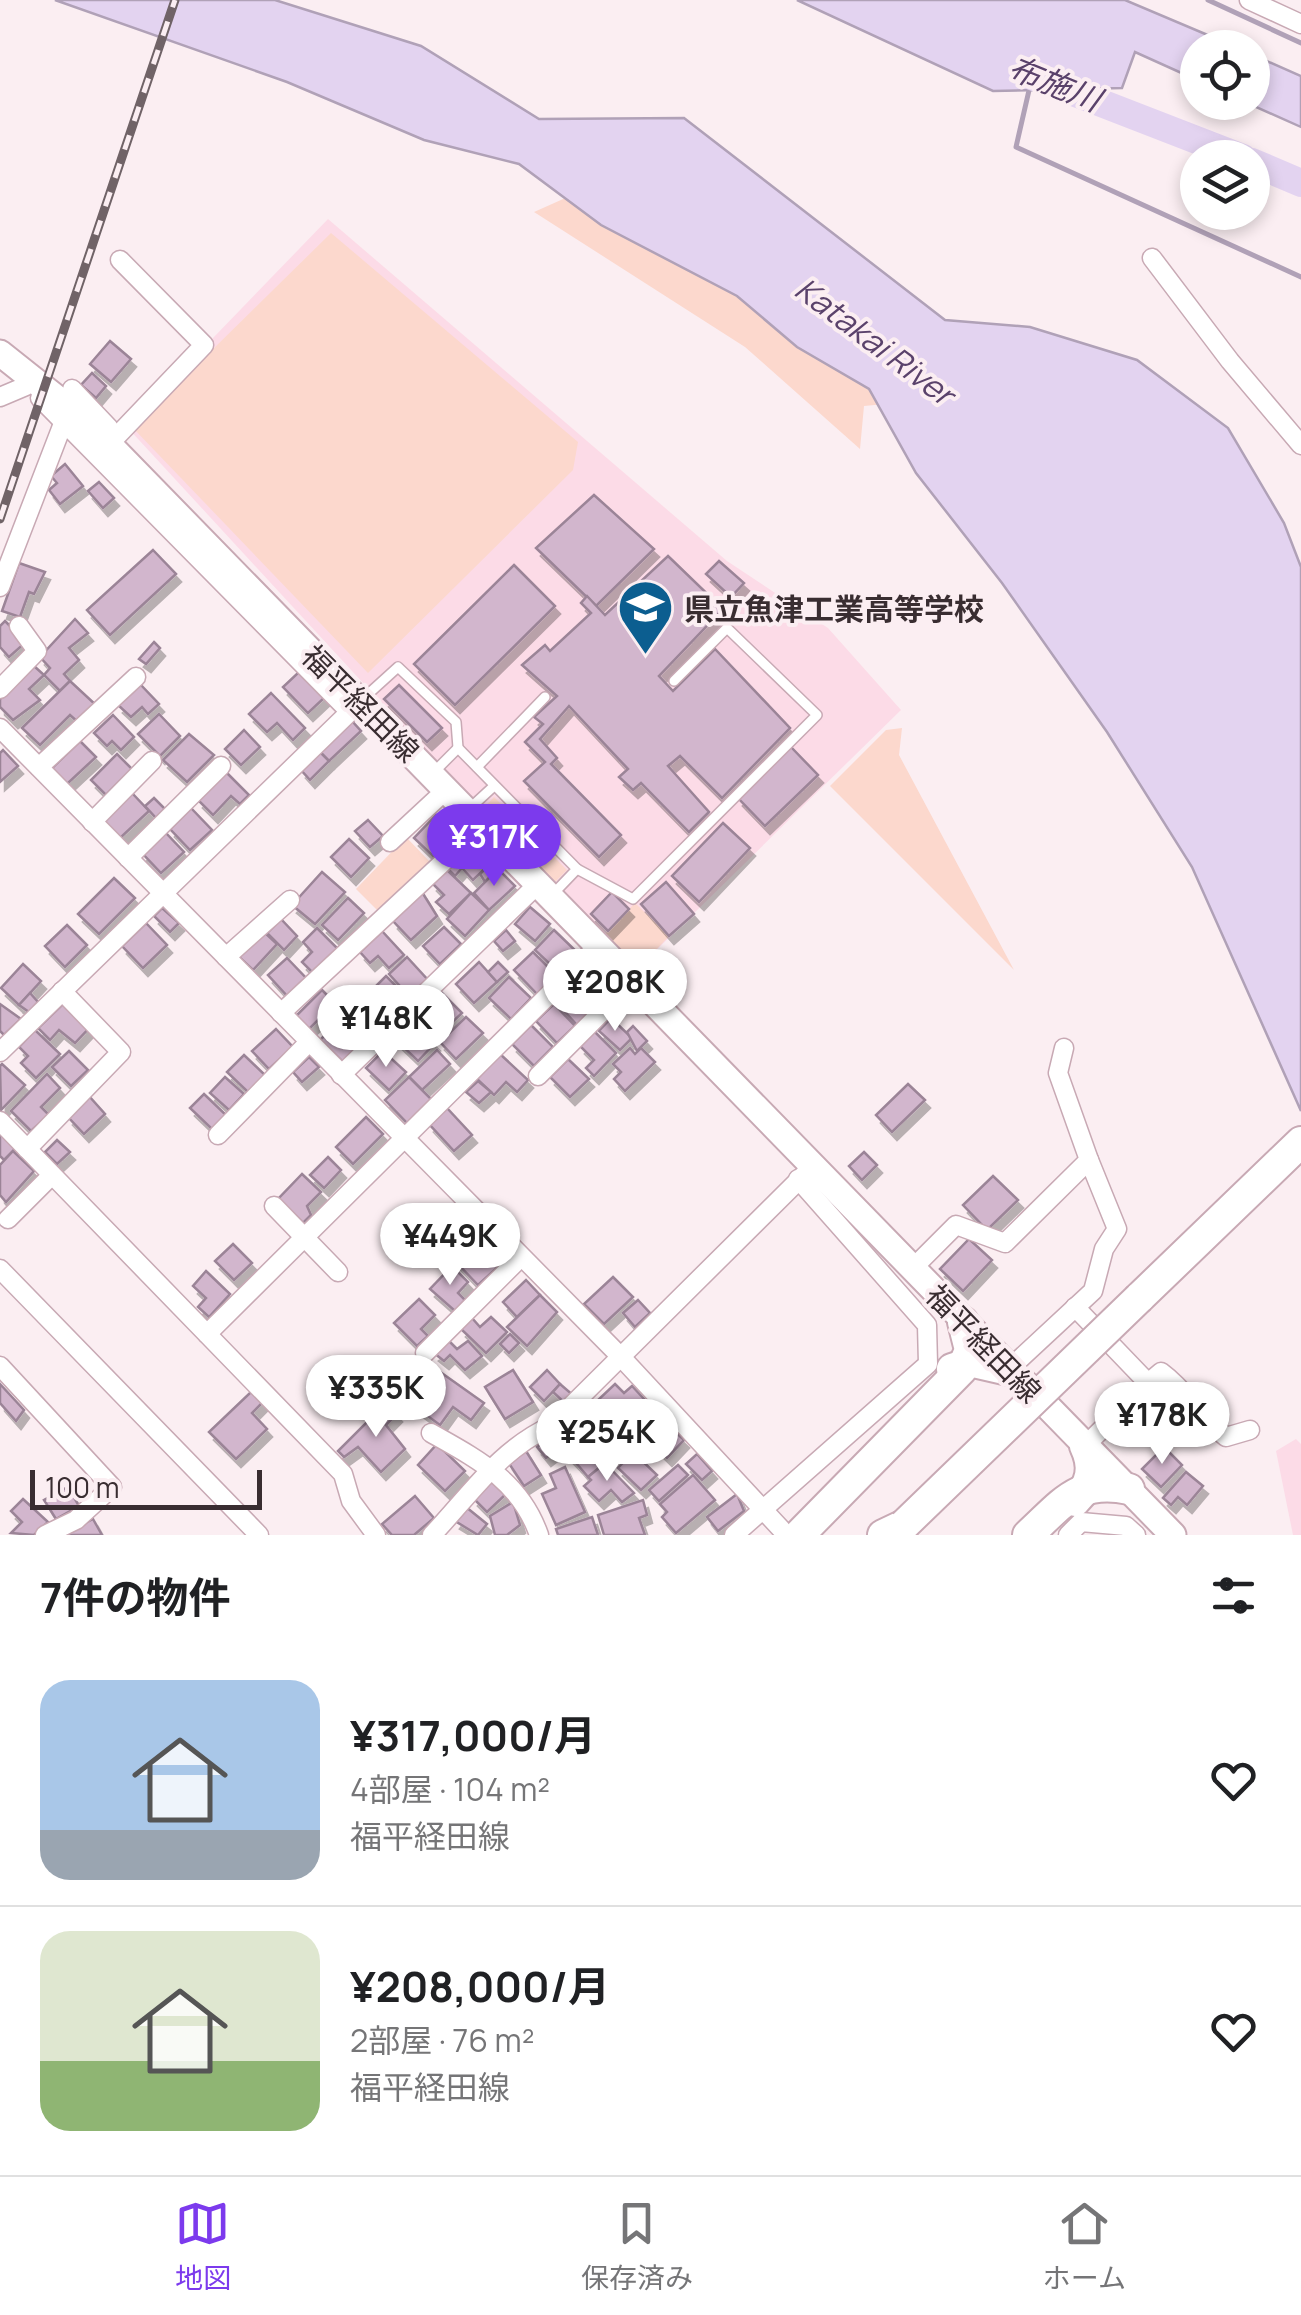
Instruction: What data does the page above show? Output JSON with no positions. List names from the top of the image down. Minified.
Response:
{"streets":{"main road":["福平経田線"]},"water":["布施川","Katakai River"],"places":{"school or university":["県立魚津工業高等学校"]},"scale_bar":"100 m","page":{"price":["¥317K","¥208K","¥148K","¥449K","¥335K","¥178K","¥254K"],"scale":"100 m","heading":"7件の物件","list":[{"name":"¥317,000/月","note":"4部屋 · 104 m² · 福平経田線"},{"name":"¥208,000/月","note":"2部屋 · 76 m² · 福平経田線"}],"tabs":["地図","保存済み","ホーム"]}}
